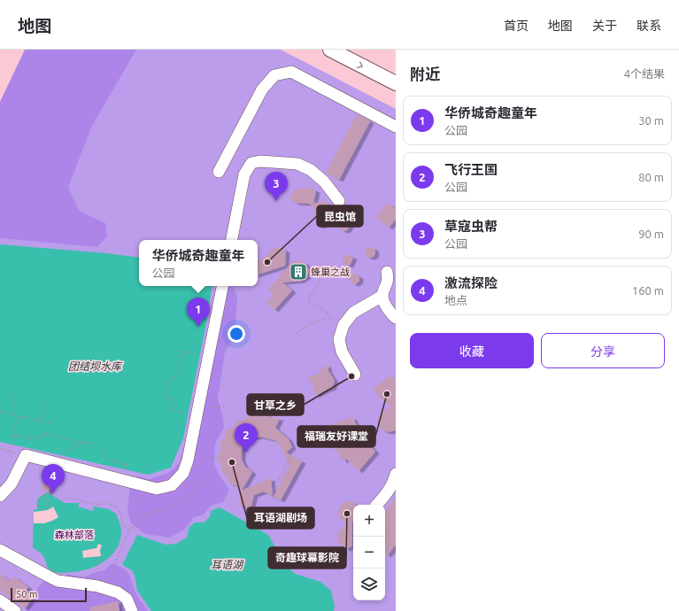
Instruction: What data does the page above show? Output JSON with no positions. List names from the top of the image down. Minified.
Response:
{"water":["团结坝水库","耳语湖"],"parks":["森林部落"],"places":{"other":["昆虫馆","甘草之乡","福瑞友好课堂","耳语湖剧场","奇趣球幕影院"],"building":["蜂巢之战"]},"scale_bar":"50 m","page":{"header":"地图","nav":["首页","地图","关于","联系"],"heading":["附近","4个结果"],"list":[{"mark":"1","name":"华侨城奇趣童年","note":"公园","value":"30 m"},{"mark":"2","name":"飞行王国","note":"公园","value":"80 m"},{"mark":"3","name":"草寇虫帮","note":"公园","value":"90 m"},{"mark":"4","name":"激流探险","note":"地点","value":"160 m"}],"pins":["3","1","2","4"],"popup":["华侨城奇趣童年","公园"],"buttons":["收藏","分享"],"map_buttons":["+","−"],"scale":"50 m"}}
